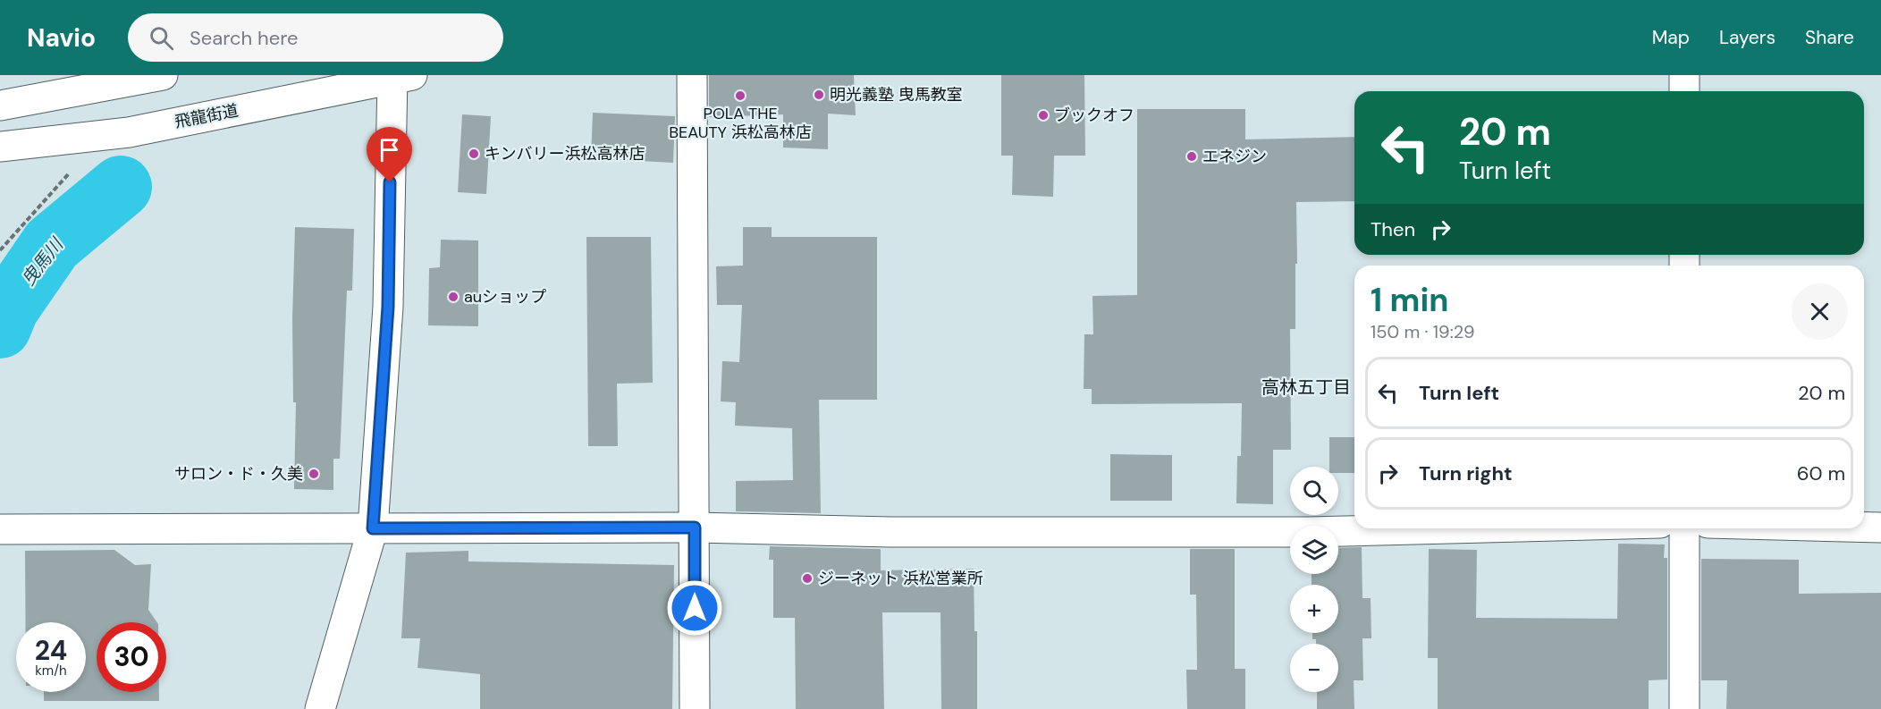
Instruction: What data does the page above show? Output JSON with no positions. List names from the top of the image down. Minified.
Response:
{"streets":{"main road":["飛龍街道"]},"districts":["高林五丁目"],"water":["曳馬川"],"places":["明光義塾 曳馬教室","POLA THE BEAUTY 浜松高林店","ブックオフ","キンバリー浜松高林店","エネジン","auショップ","サロン・ド・久美","ジーネット 浜松営業所"],"page":{"header":"Navio","search":"Search here","nav":["Map","Layers","Share"],"turn":["20 m","Turn left"],"then":"Then","heading":["1 min","150 m · 19:29"],"list":[{"name":"Turn left","value":"20 m"},{"name":"Turn right","value":"60 m"}],"map_buttons":["+","−"],"speed":"24 km/h","limit":"30"}}
